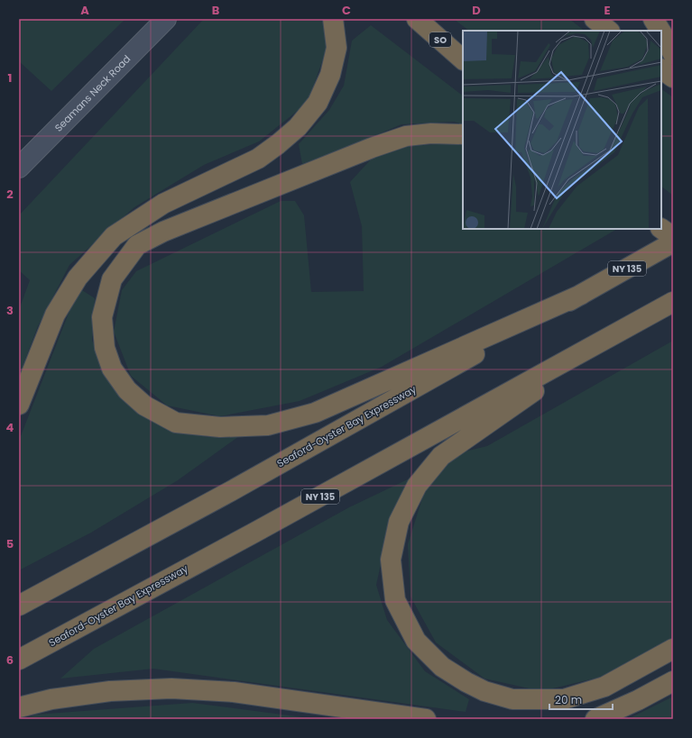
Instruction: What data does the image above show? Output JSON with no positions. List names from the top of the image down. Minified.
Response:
{"streets":{"highway":["SO","NY 135","Seaford-Oyster Bay Expressway"],"main road":["Seamans Neck Road"]},"scale_bar":"20 m","grid":{"columns":["A","B","C","D","E"],"rows":["1","2","3","4","5","6"]}}
